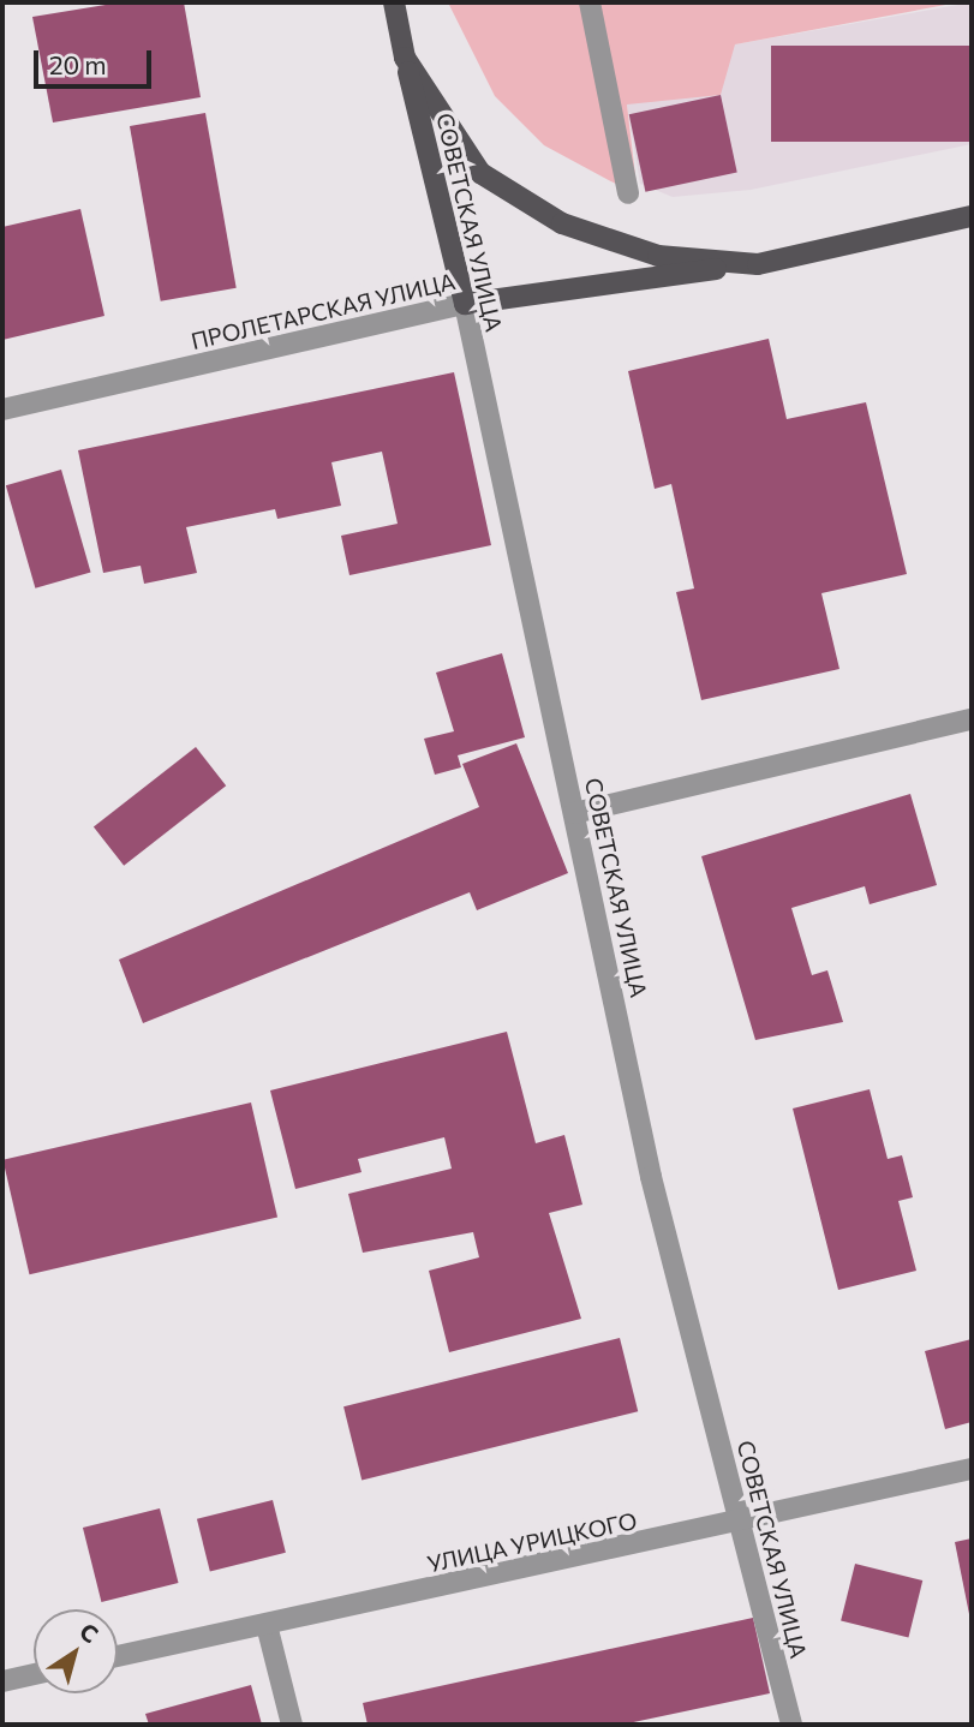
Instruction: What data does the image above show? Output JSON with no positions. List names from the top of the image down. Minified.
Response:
{"streets":{"main road":["СОВЕТСКАЯ УЛИЦА","ПРОЛЕТАРСКАЯ УЛИЦА"],"street":["УЛИЦА УРИЦКОГО"]},"crossings":[["СОВЕТСКАЯ УЛИЦА","ПРОЛЕТАРСКАЯ УЛИЦА"],["СОВЕТСКАЯ УЛИЦА","УЛИЦА УРИЦКОГО"]],"scale_bar":"20 m","north":"top right"}
